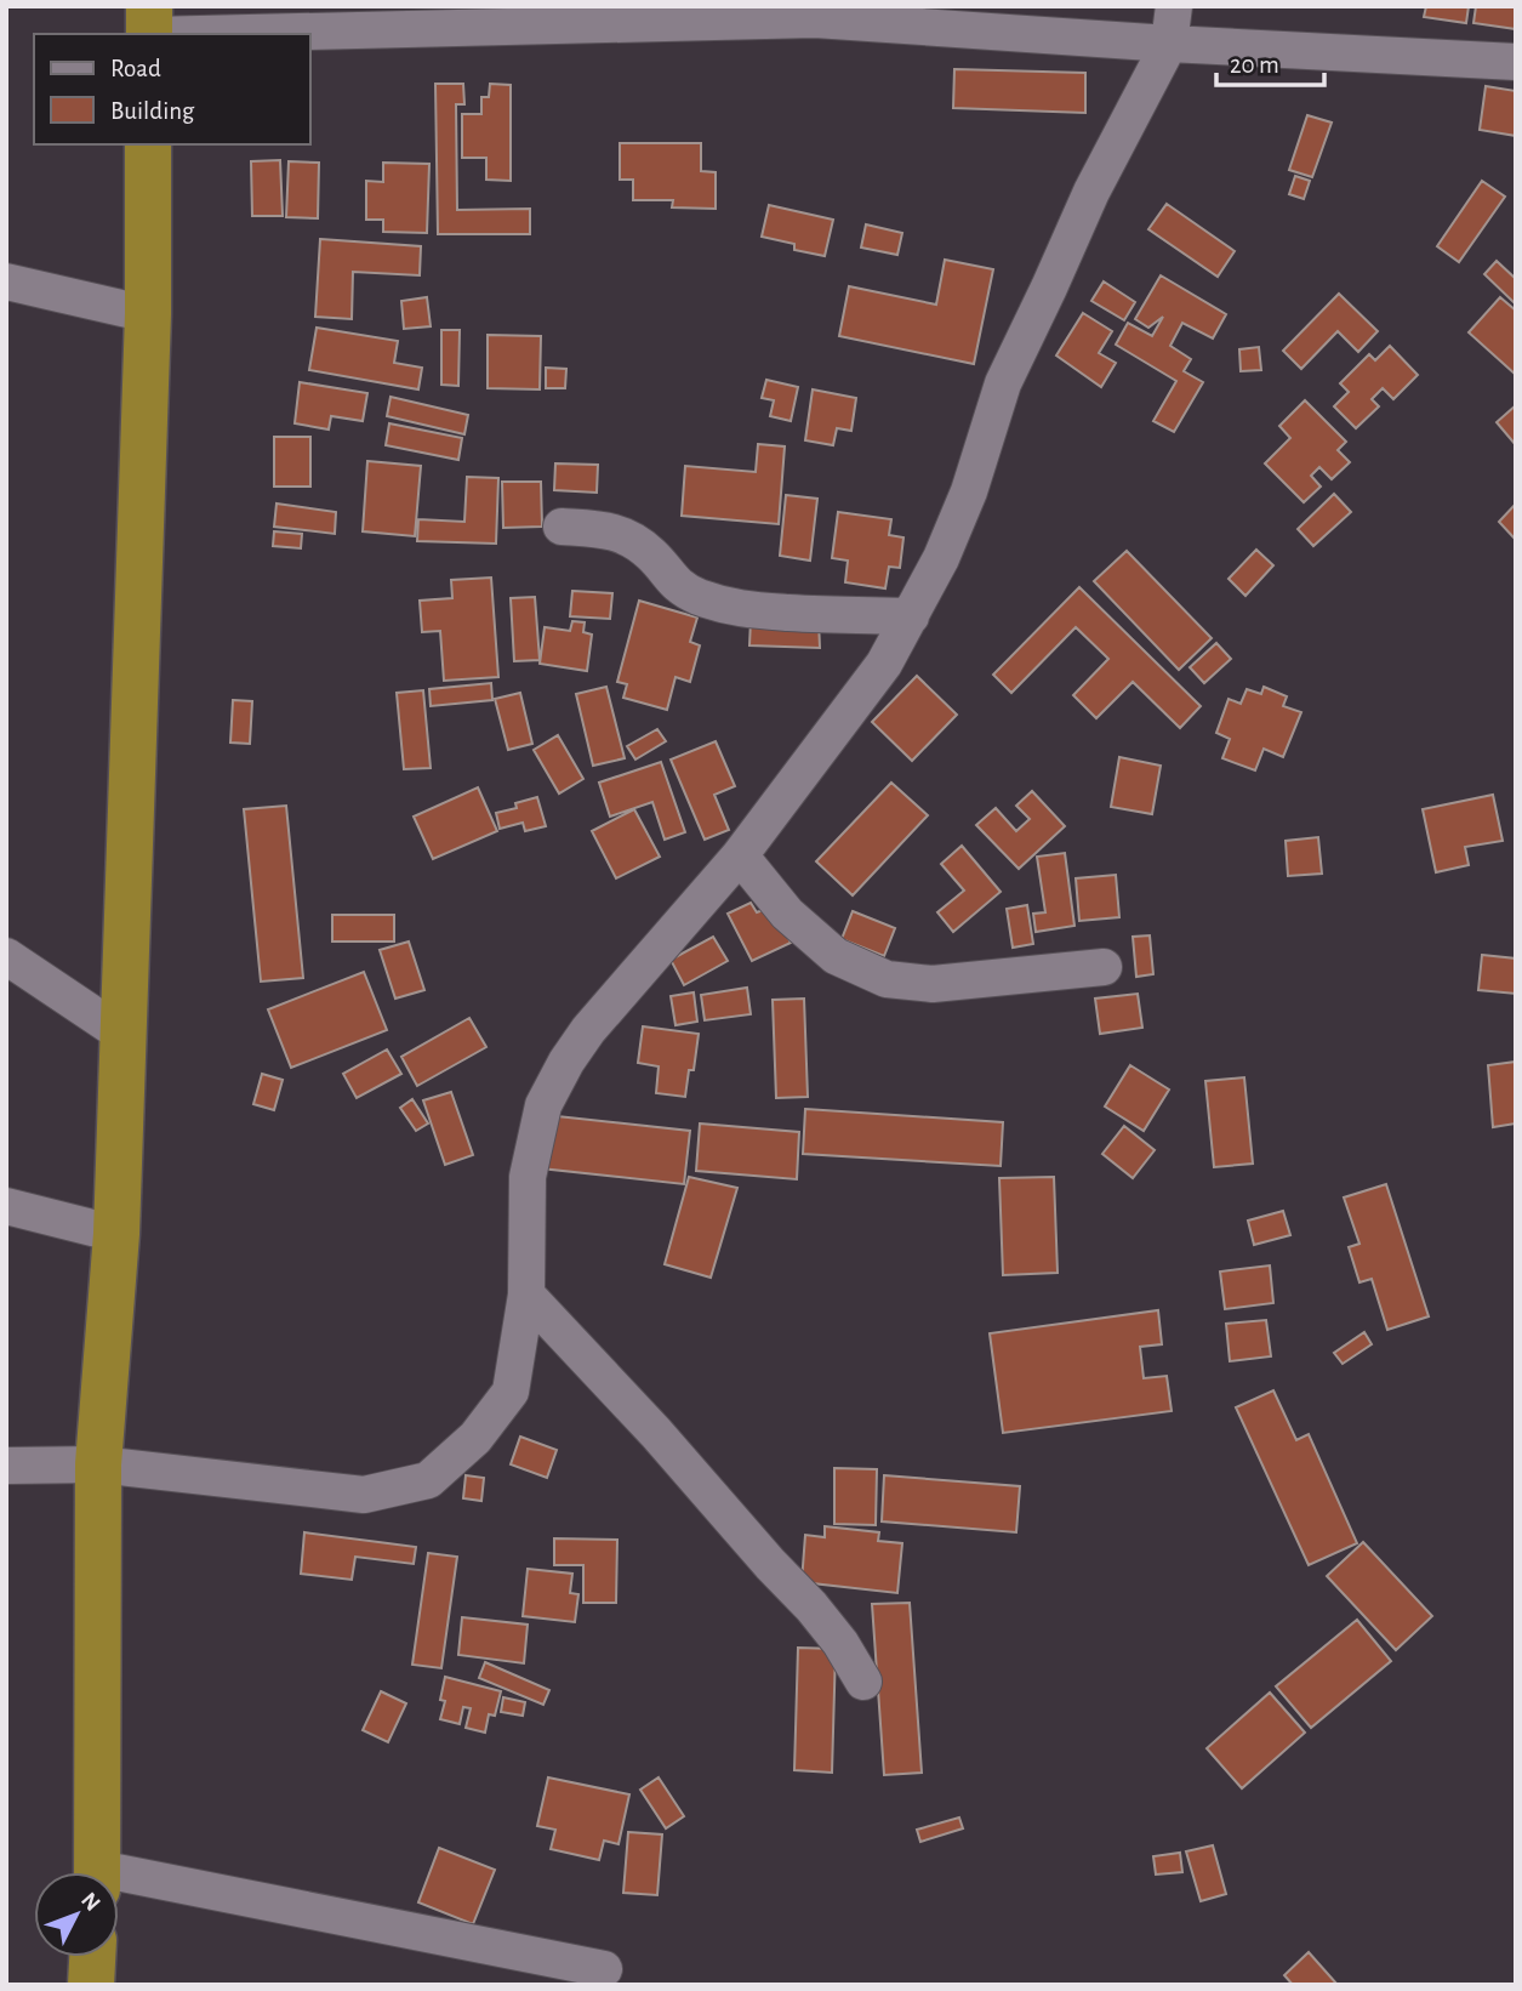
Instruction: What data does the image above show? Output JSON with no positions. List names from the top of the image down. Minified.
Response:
{"legend":["Road","Building"],"scale_bar":"20 m","north":"top right"}
